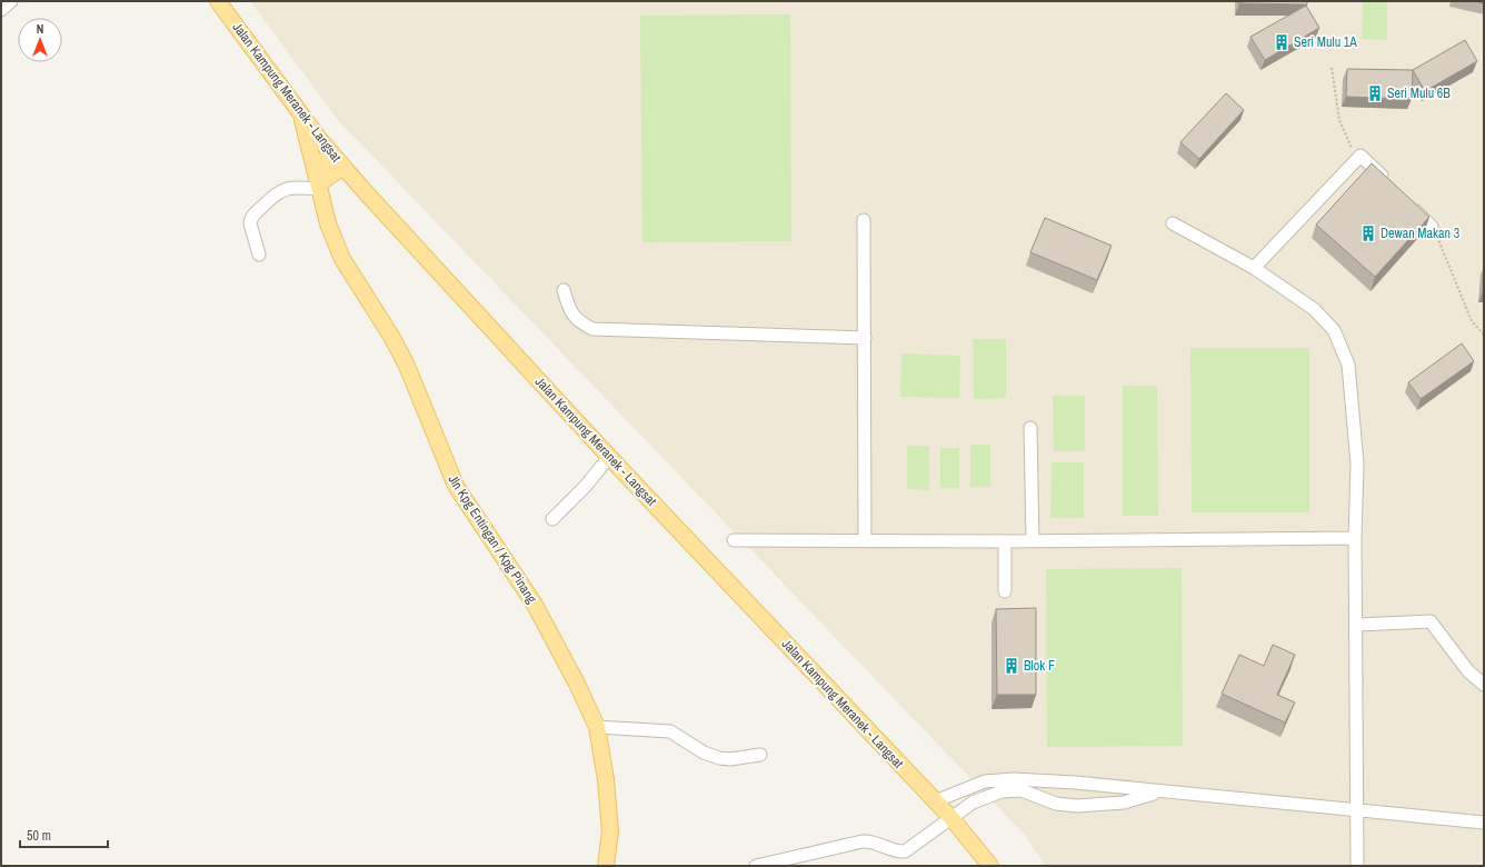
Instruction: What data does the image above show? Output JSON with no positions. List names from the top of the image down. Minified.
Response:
{"streets":{"main road":["Jalan Kampung Meranek - Langsat","Jln Kpg Entingan / Kpg Pinang"]},"crossings":[["Jalan Kampung Meranek - Langsat","Jln Kpg Entingan / Kpg Pinang"]],"places":{"building":["Seri Mulu 1A","Seri Mulu 6B","Dewan Makan 3","Blok F"]},"scale_bar":"50 m","north":"top"}
